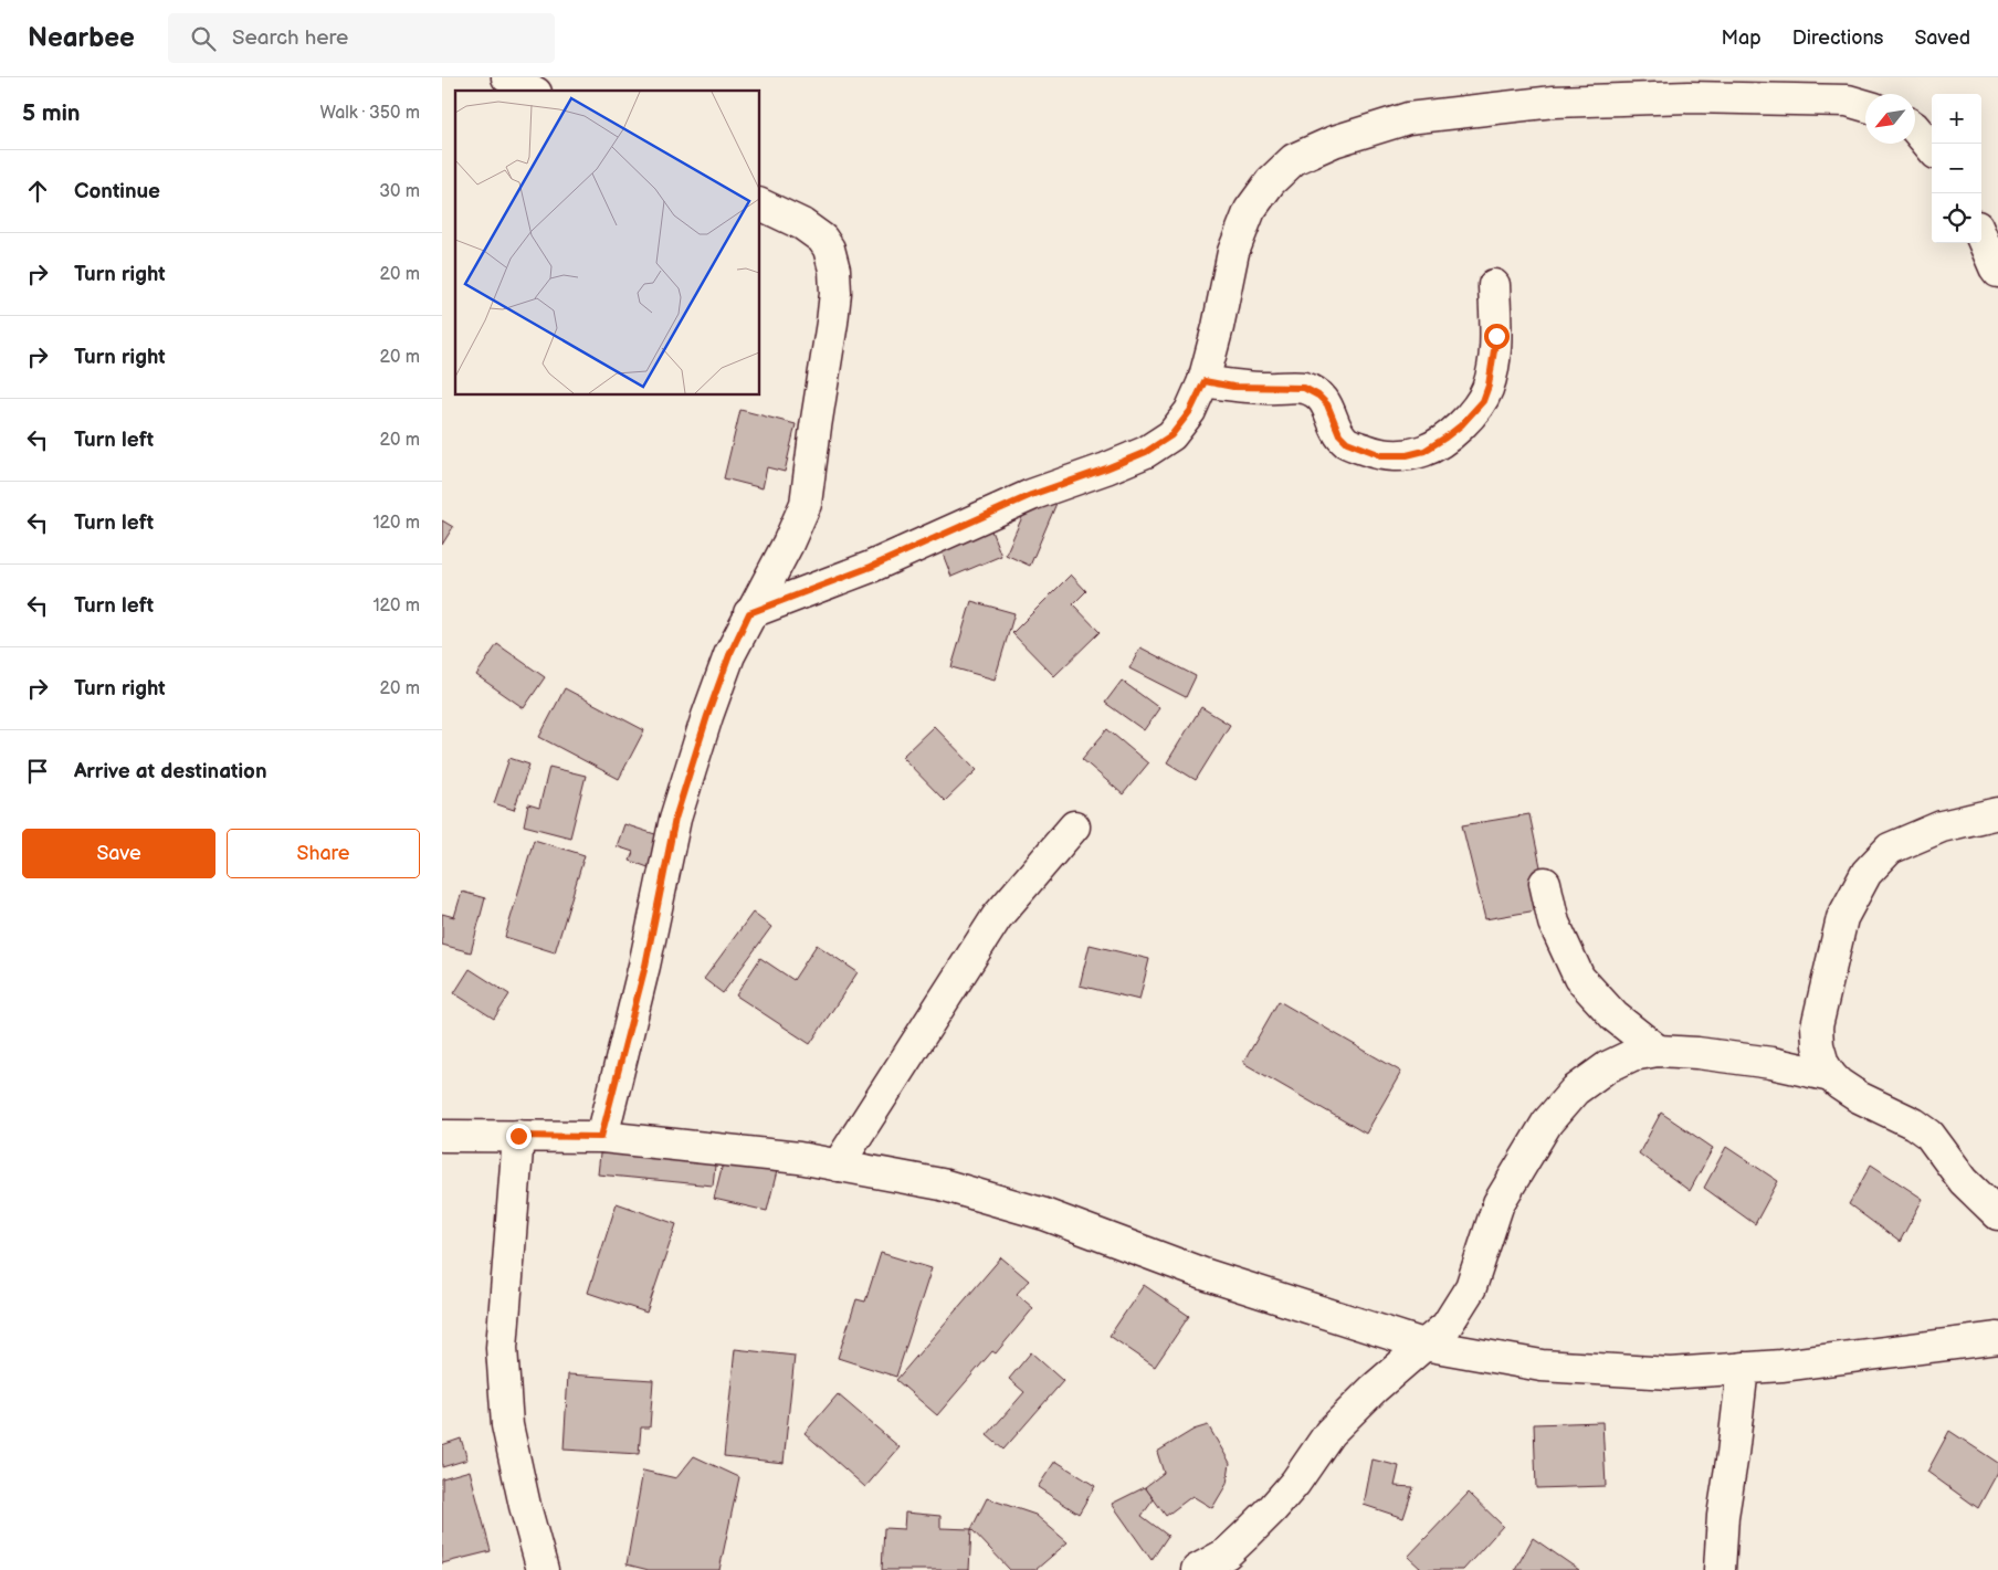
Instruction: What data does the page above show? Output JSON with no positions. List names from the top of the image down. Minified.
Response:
{"north":"bottom left","page":{"header":"Nearbee","search":"Search here","nav":["Map","Directions","Saved"],"heading":["5 min","Walk · 350 m"],"map_buttons":["+","−"],"list":[["Continue","30 m"],["Turn right","20 m"],["Turn right","20 m"],["Turn left","20 m"],["Turn left","120 m"],["Turn left","120 m"],["Turn right","20 m"],"Arrive at destination"],"buttons":["Save","Share"]}}
